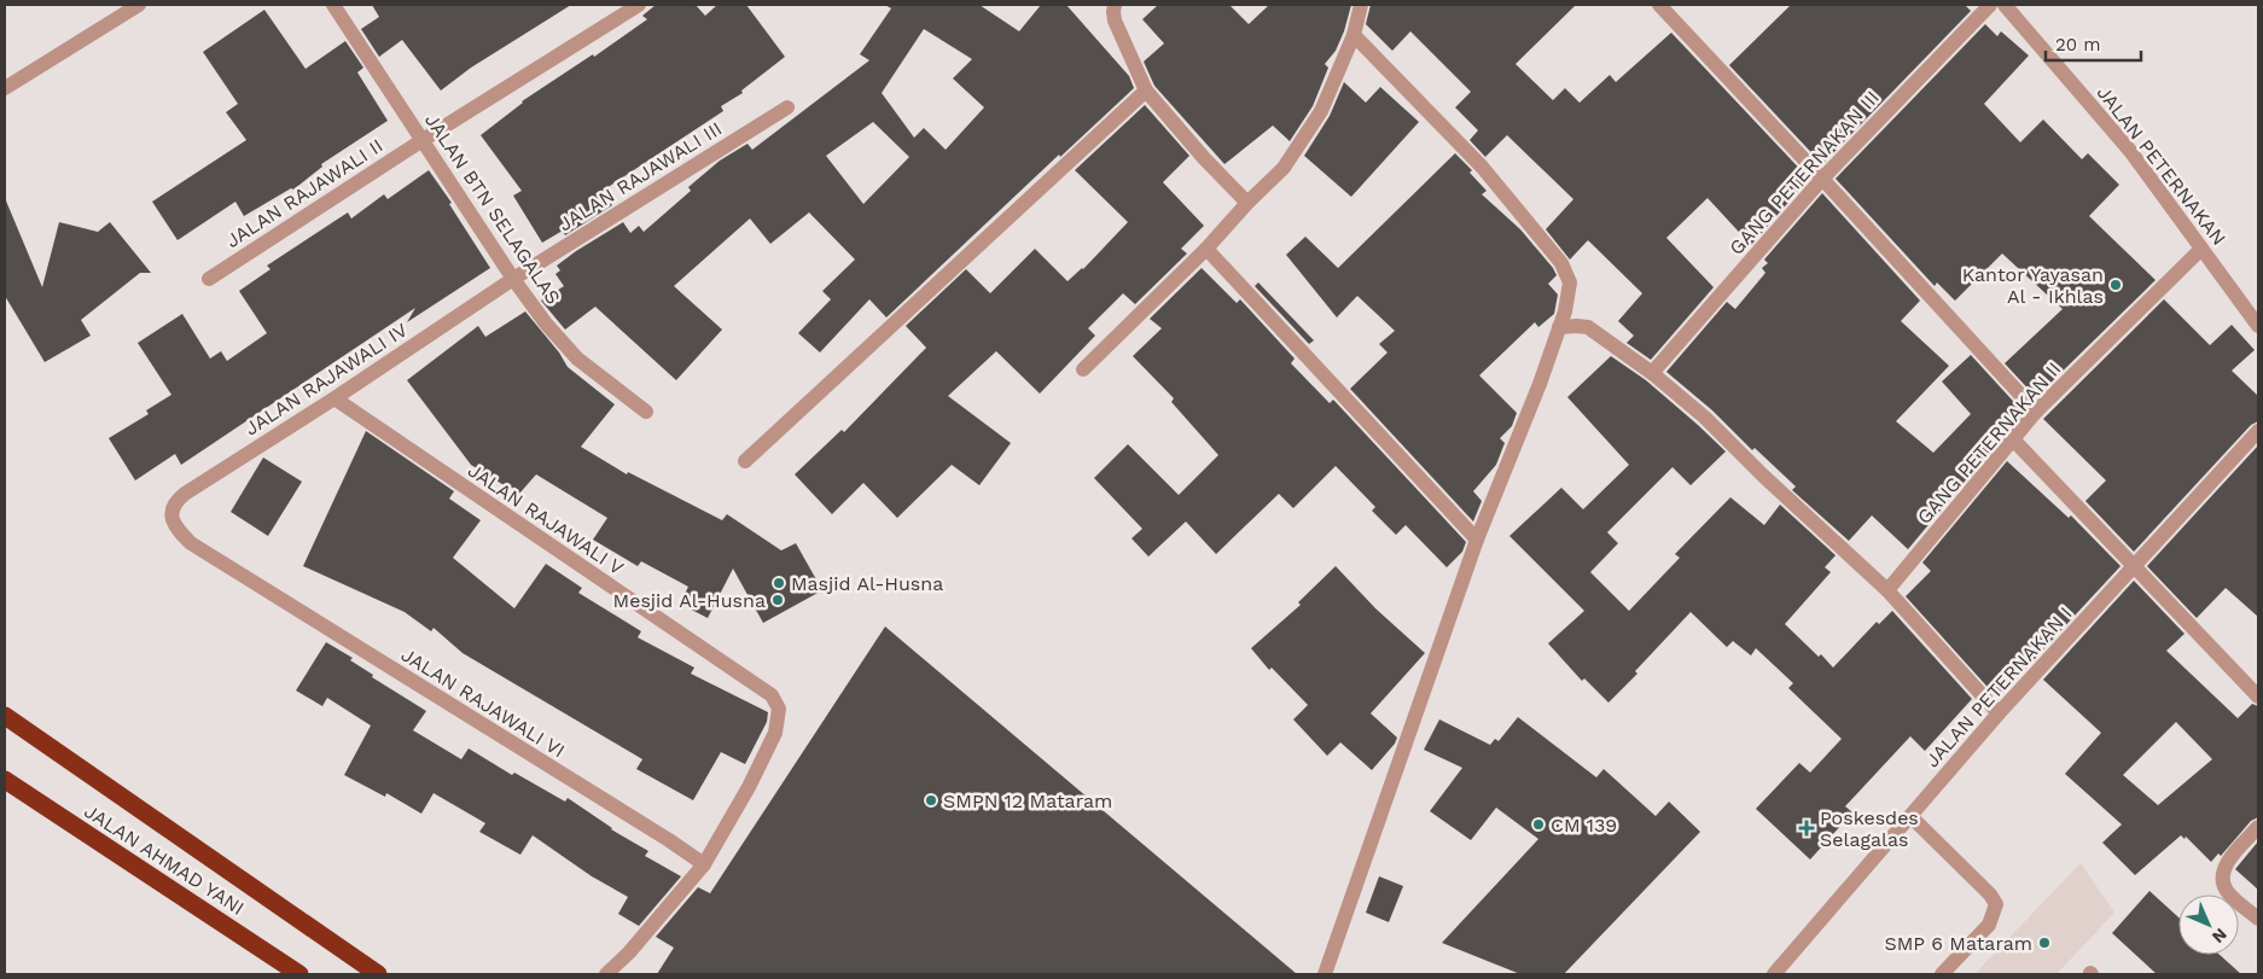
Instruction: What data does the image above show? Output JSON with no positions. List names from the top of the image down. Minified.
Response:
{"streets":{"highway":["JALAN AHMAD YANI"],"street":["JALAN PETERNAKAN","GANG PETERNAKAN III","JALAN RAJAWALI III","JALAN RAJAWALI II","JALAN BTN SELAGALAS","JALAN RAJAWALI IV","GANG PETERNAKAN II","JALAN RAJAWALI V","JALAN PETERNAKAN I","JALAN RAJAWALI VI"]},"crossings":[["JALAN PETERNAKAN","GANG PETERNAKAN II"],["JALAN RAJAWALI III","JALAN BTN SELAGALAS"],["JALAN RAJAWALI III","JALAN RAJAWALI IV"],["JALAN RAJAWALI II","JALAN BTN SELAGALAS"],["JALAN BTN SELAGALAS","JALAN RAJAWALI IV"],["JALAN RAJAWALI IV","JALAN RAJAWALI V"],["JALAN RAJAWALI IV","JALAN RAJAWALI VI"],["JALAN RAJAWALI V","JALAN RAJAWALI VI"]],"places":{"other":["Kantor Yayasan Al - Ikhlas","Masjid Al-Husna","Mesjid Al-Husna","SMPN 12 Mataram","CM 139","SMP 6 Mataram"],"health":["Poskesdes Selagalas"]},"scale_bar":"20 m","north":"bottom right"}
